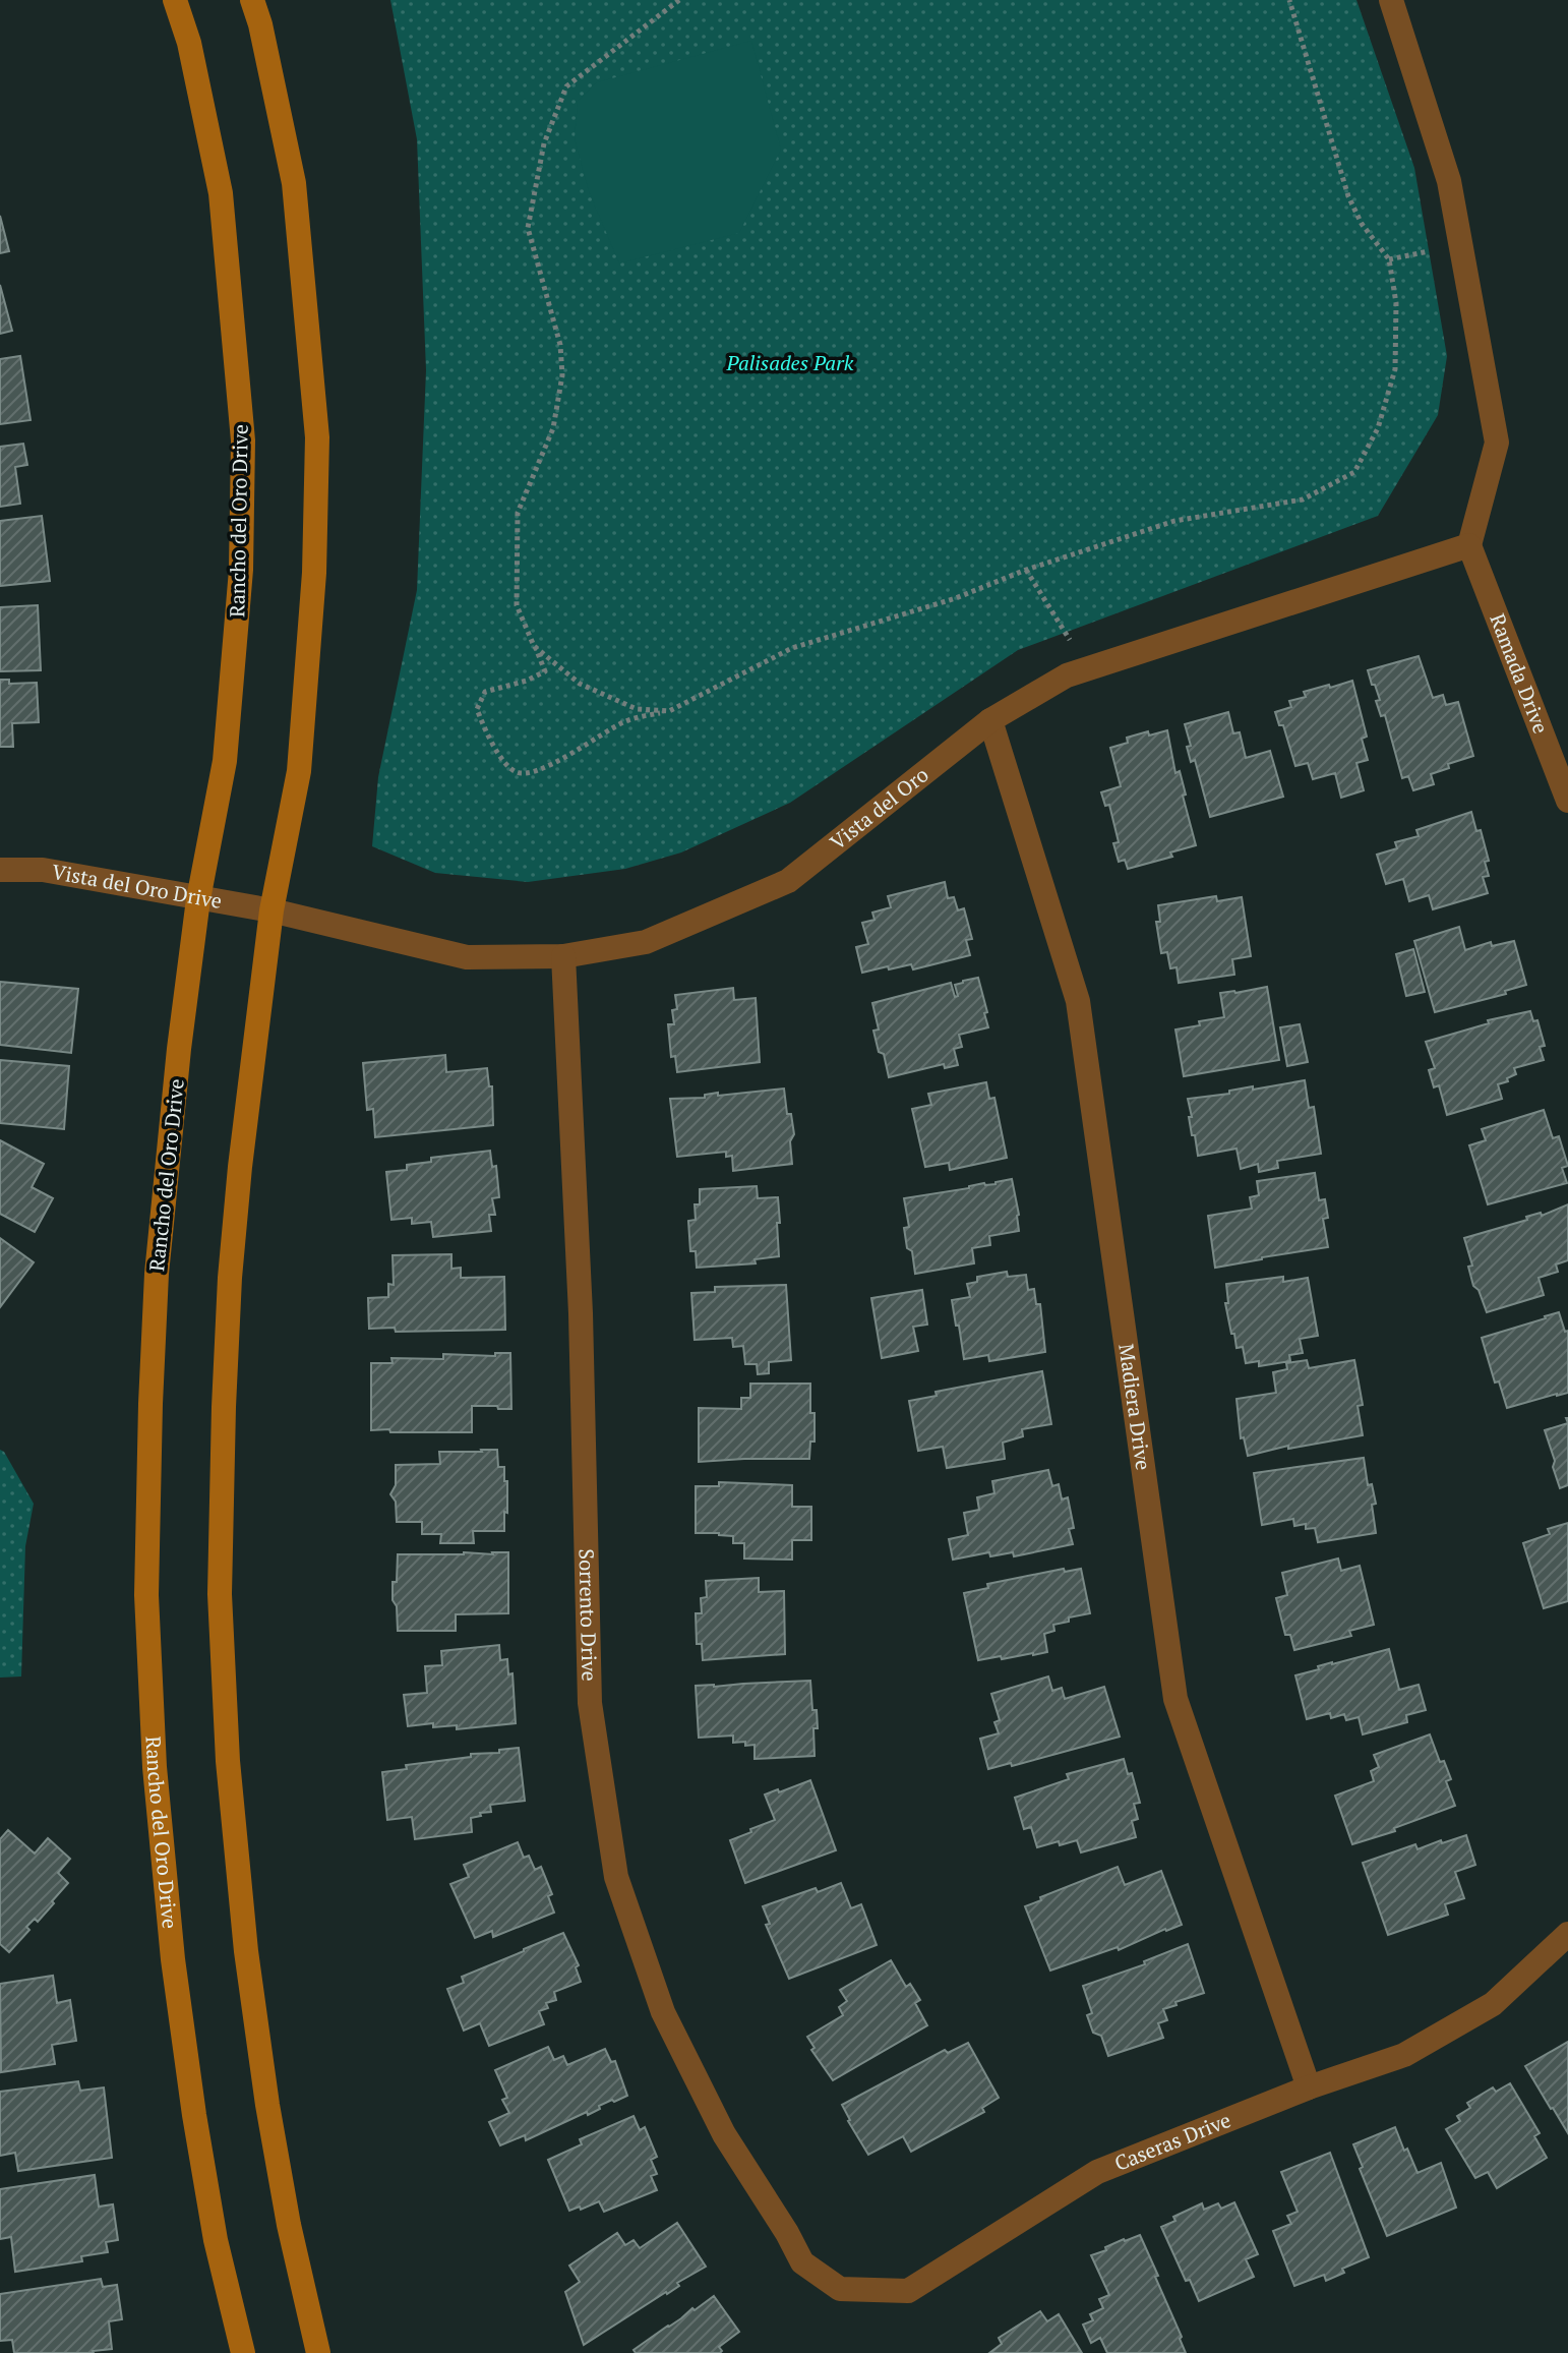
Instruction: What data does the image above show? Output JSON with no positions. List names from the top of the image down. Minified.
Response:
{"streets":{"main road":["Rancho del Oro Drive"],"street":["Ramada Drive","Vista del Oro","Vista del Oro Drive","Madiera Drive","Sorrento Drive","Caseras Drive"]},"crossings":[["Rancho del Oro Drive","Vista del Oro Drive"],["Ramada Drive","Vista del Oro"],["Vista del Oro","Vista del Oro Drive"],["Vista del Oro","Madiera Drive"],["Vista del Oro","Sorrento Drive"],["Madiera Drive","Caseras Drive"],["Sorrento Drive","Caseras Drive"]],"parks":["Palisades Park"]}
